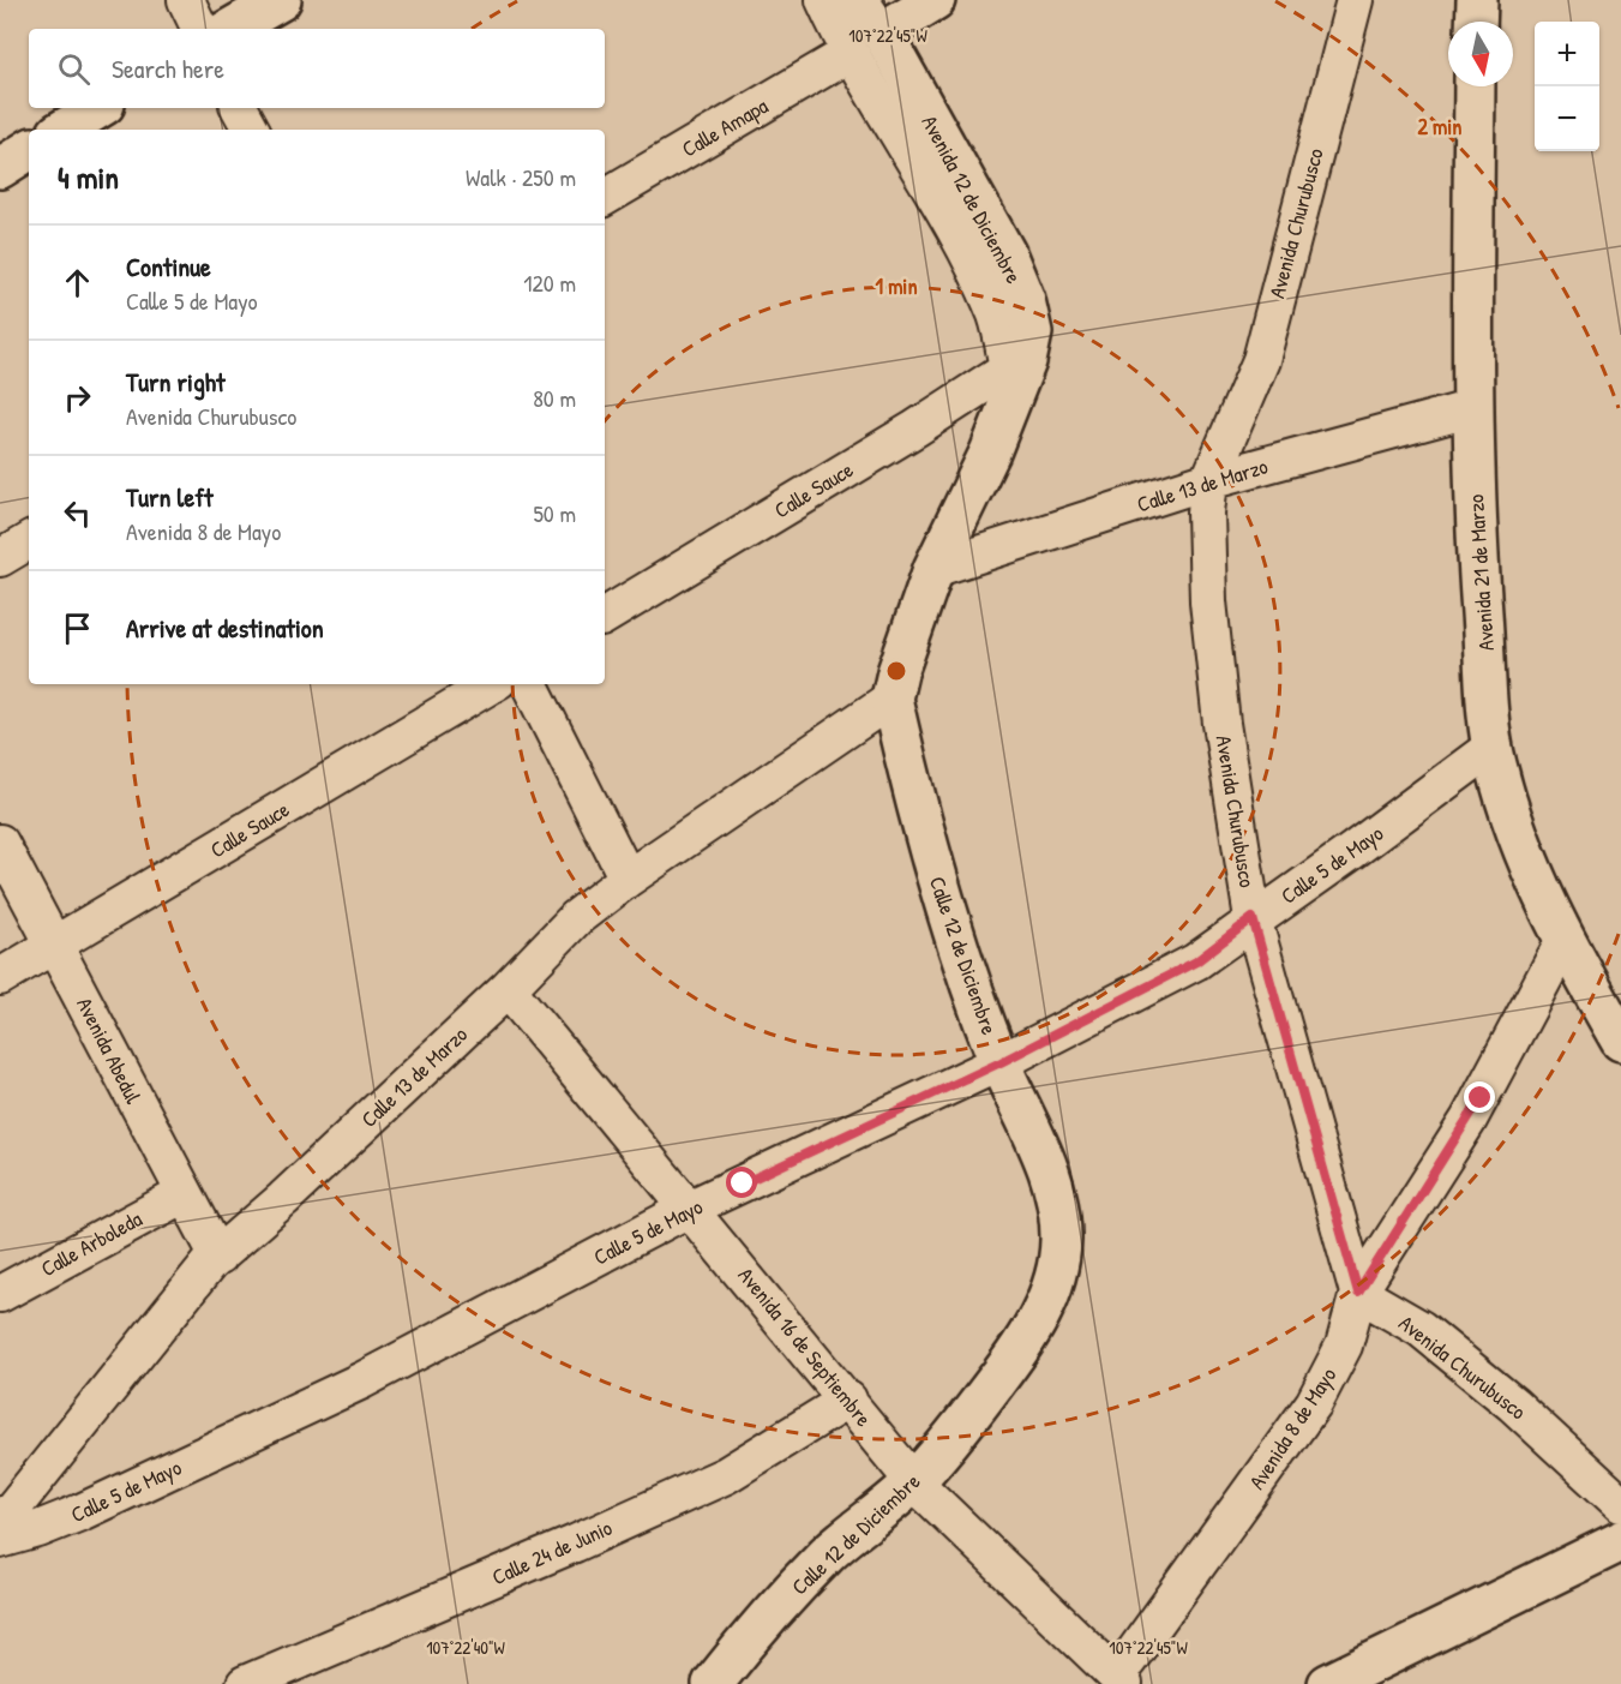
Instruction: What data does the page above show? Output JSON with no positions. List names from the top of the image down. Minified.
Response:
{"streets":{"street":["Calle Amapa","Avenida 12 de Diciembre","Avenida Churubusco","Calle 13 de Marzo","Calle Sauce","Avenida 21 de Marzo","Calle 5 de Mayo","Calle 12 de Diciembre","Avenida Abedul","Calle Arboleda","Avenida 16 de Septiembre","Avenida 8 de Mayo","Calle 24 de Junio"]},"crossings":[["Calle Amapa","Avenida 12 de Diciembre"],["Avenida 12 de Diciembre","Calle 13 de Marzo"],["Avenida 12 de Diciembre","Calle Sauce"],["Avenida 12 de Diciembre","Calle 12 de Diciembre"],["Avenida Churubusco","Calle 13 de Marzo"],["Avenida Churubusco","Calle 5 de Mayo"],["Avenida Churubusco","Avenida 8 de Mayo"],["Calle 13 de Marzo","Avenida 21 de Marzo"],["Calle 13 de Marzo","Calle 12 de Diciembre"],["Calle 13 de Marzo","Avenida Abedul"],["Calle 13 de Marzo","Avenida 16 de Septiembre"],["Calle Sauce","Avenida Abedul"],["Avenida 21 de Marzo","Calle 5 de Mayo"],["Avenida 21 de Marzo","Avenida 8 de Mayo"],["Calle 5 de Mayo","Calle 12 de Diciembre"],["Calle 5 de Mayo","Avenida 16 de Septiembre"],["Calle 12 de Diciembre","Avenida 16 de Septiembre"],["Avenida Abedul","Calle Arboleda"],["Avenida 16 de Septiembre","Avenida 8 de Mayo"],["Avenida 16 de Septiembre","Calle 24 de Junio"]],"north":"bottom","page":{"map_buttons":["+","−"],"search":"Search here","heading":["4 min","Walk · 250 m"],"list":[["Continue","Calle 5 de Mayo","120 m"],["Turn right","Avenida Churubusco","80 m"],["Turn left","Avenida 8 de Mayo","50 m"],"Arrive at destination"]},"coordinates":["107°22'45\"W","107°22'40\"W"],"rings":["2 min","1 min"]}
